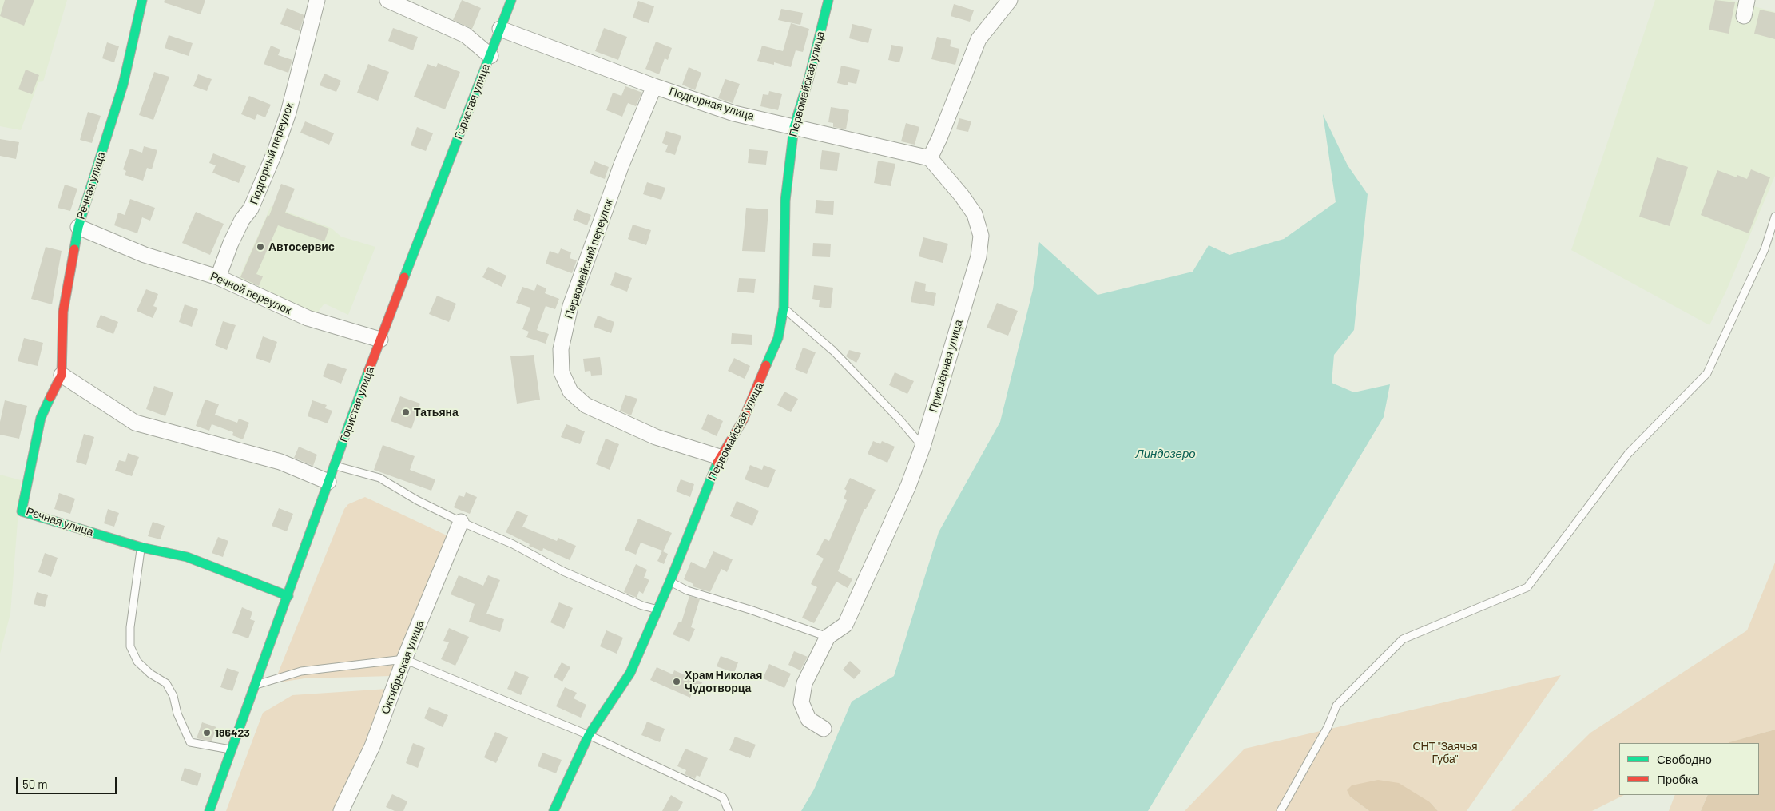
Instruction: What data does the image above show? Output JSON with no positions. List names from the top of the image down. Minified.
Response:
{"streets":{"street":["Первомайская улица","Гористая улица","Подгорная улица","Подгорный переулок","Речная улица","Первомайский переулок","Речной переулок","Приозёрная улица","Октябрьская улица"]},"crossings":[["Первомайская улица","Подгорная улица"],["Первомайская улица","Первомайский переулок"],["Гористая улица","Подгорная улица"],["Гористая улица","Речная улица"],["Гористая улица","Речной переулок"],["Подгорная улица","Первомайский переулок"],["Подгорная улица","Приозёрная улица"],["Подгорный переулок","Речной переулок"],["Речная улица","Речной переулок"]],"water":["Линдозеро"],"parks":["СНТ \"Заячья Губа\""],"places":["Автосервис","Татьяна","Храм Николая Чудотворца","186423"],"legend":["Свободно","Пробка"],"scale_bar":"50 m"}
